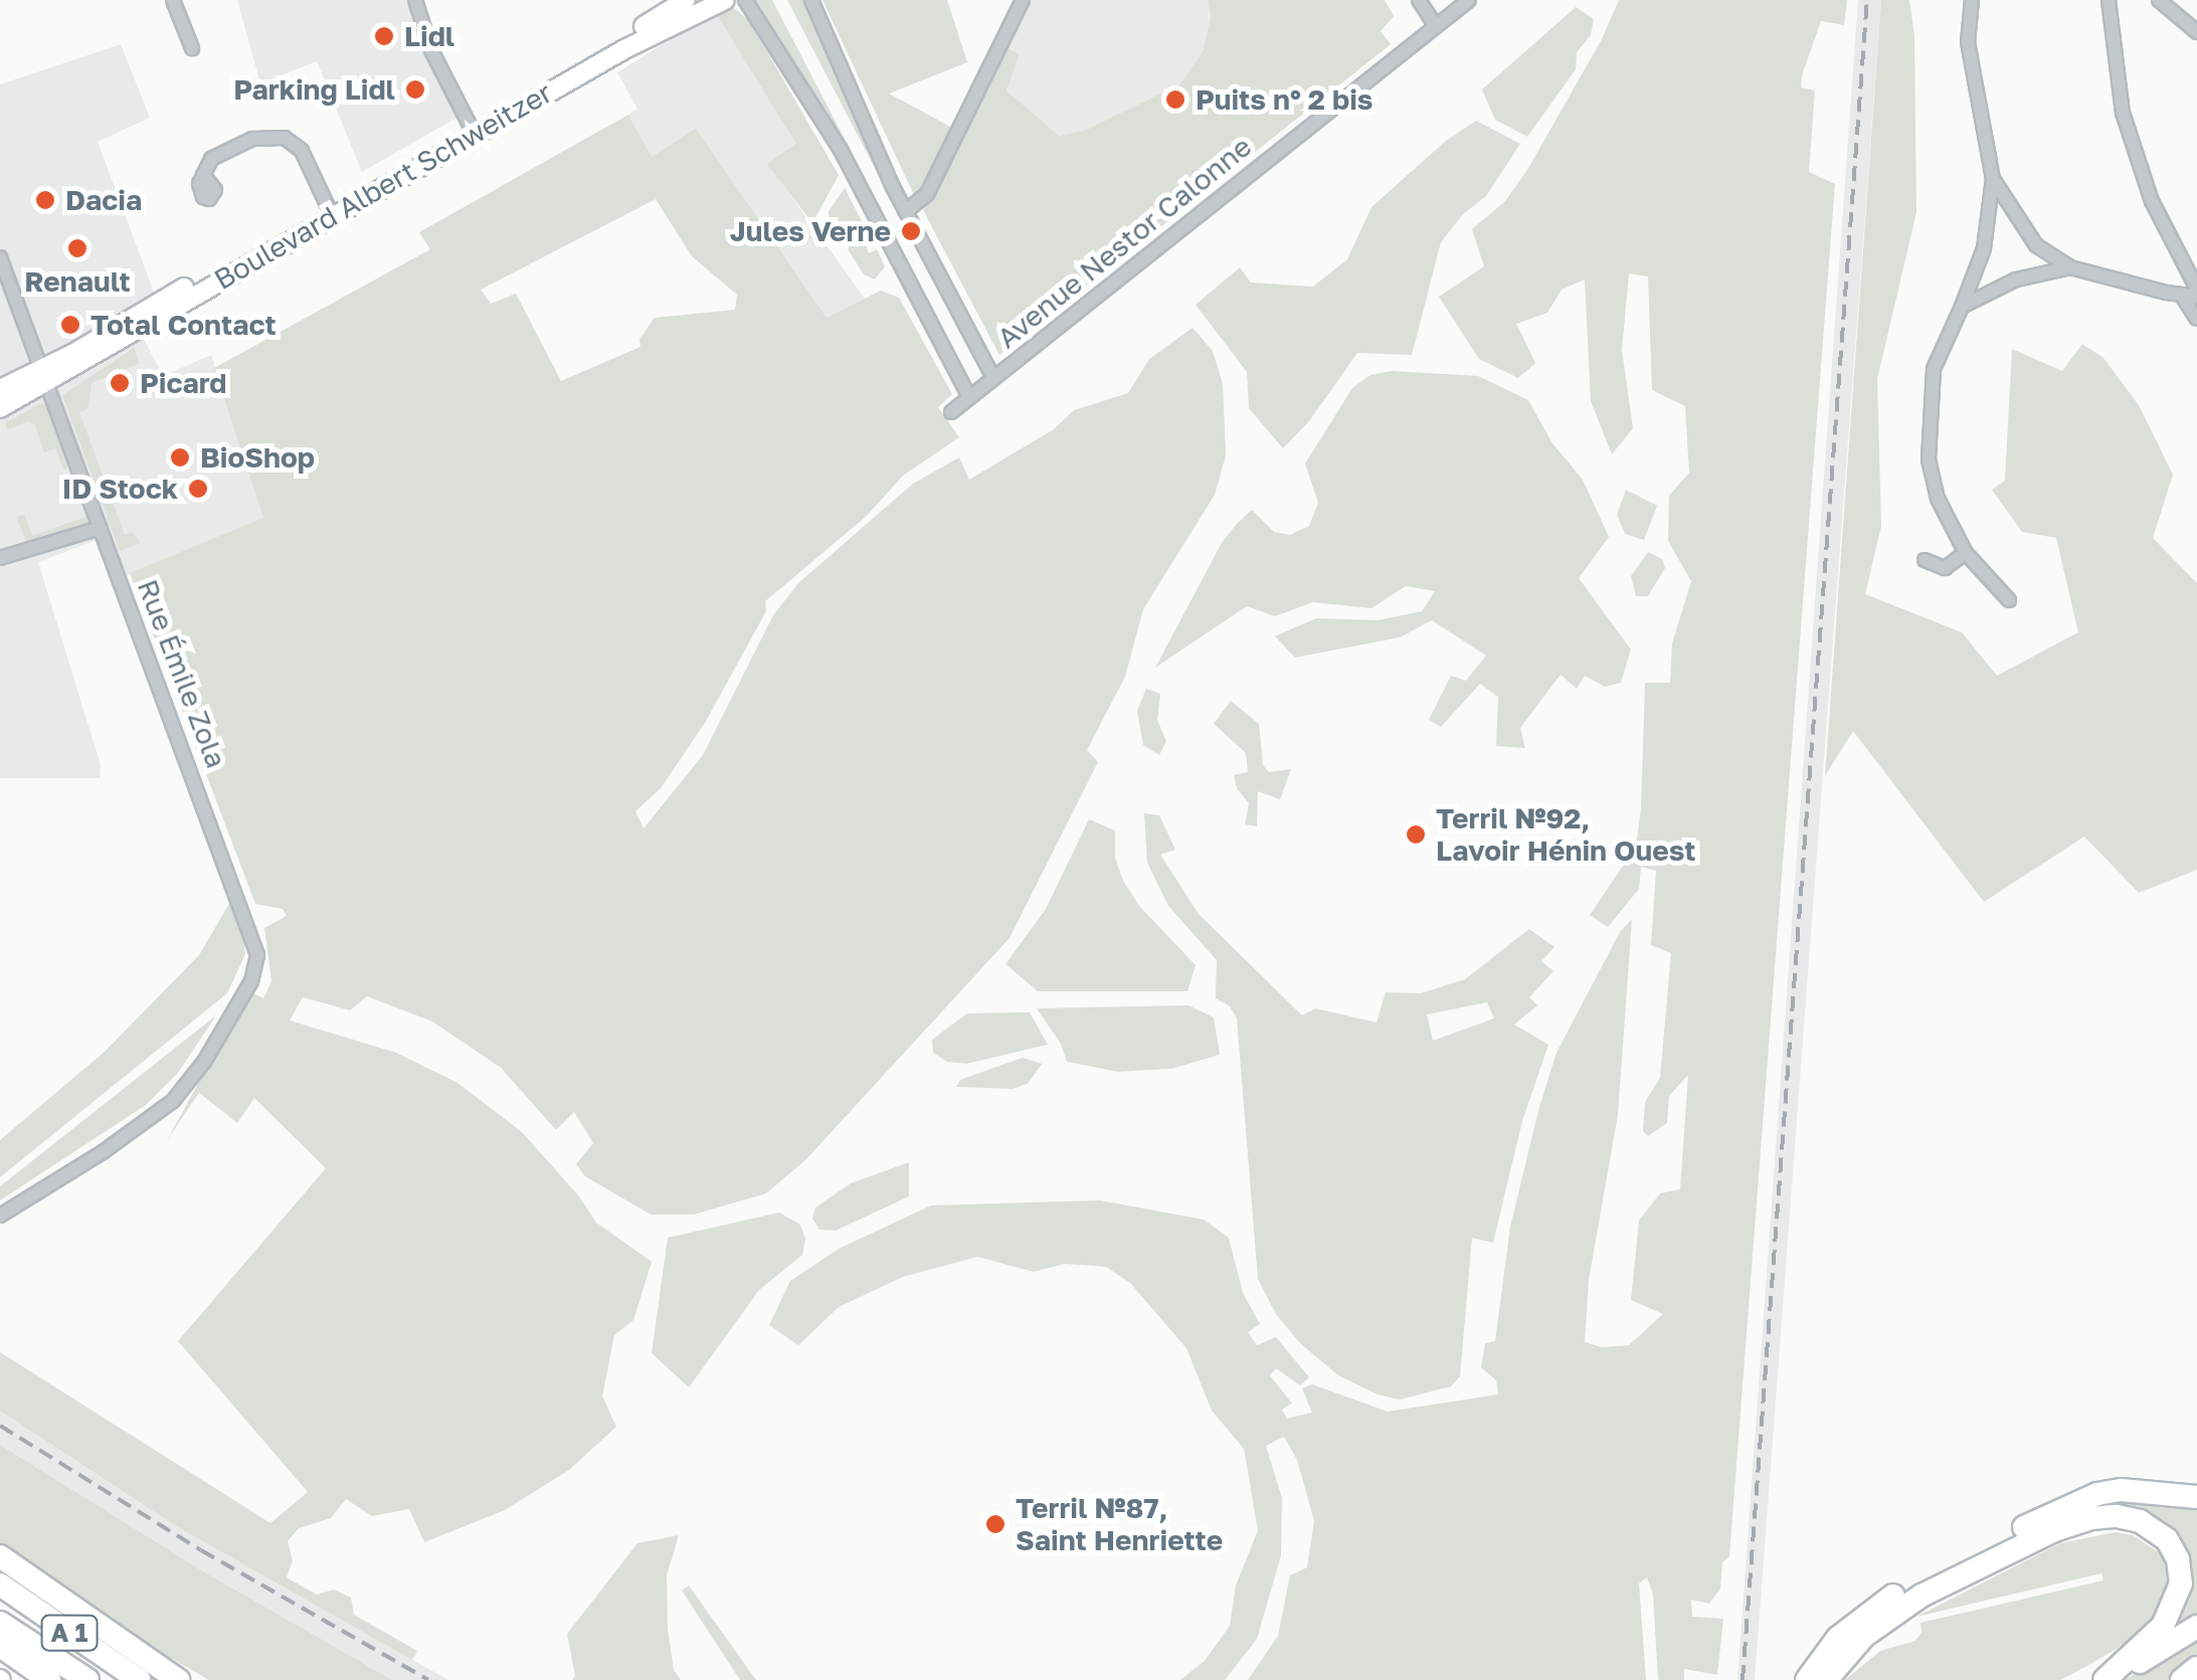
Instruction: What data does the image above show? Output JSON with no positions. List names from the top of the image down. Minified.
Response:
{"streets":{"highway":["A 1"],"main road":["Boulevard Albert Schweitzer"],"street":["Avenue Nestor Calonne","Rue Émile Zola"]},"crossings":[["Boulevard Albert Schweitzer","Rue Émile Zola"]],"places":["Lidl","Parking Lidl","Puits n° 2 bis","Dacia","Jules Verne","Renault","Total Contact","Picard","BioShop","ID Stock","Terril №92, Lavoir Hénin Ouest","Terril №87, Saint Henriette"]}
